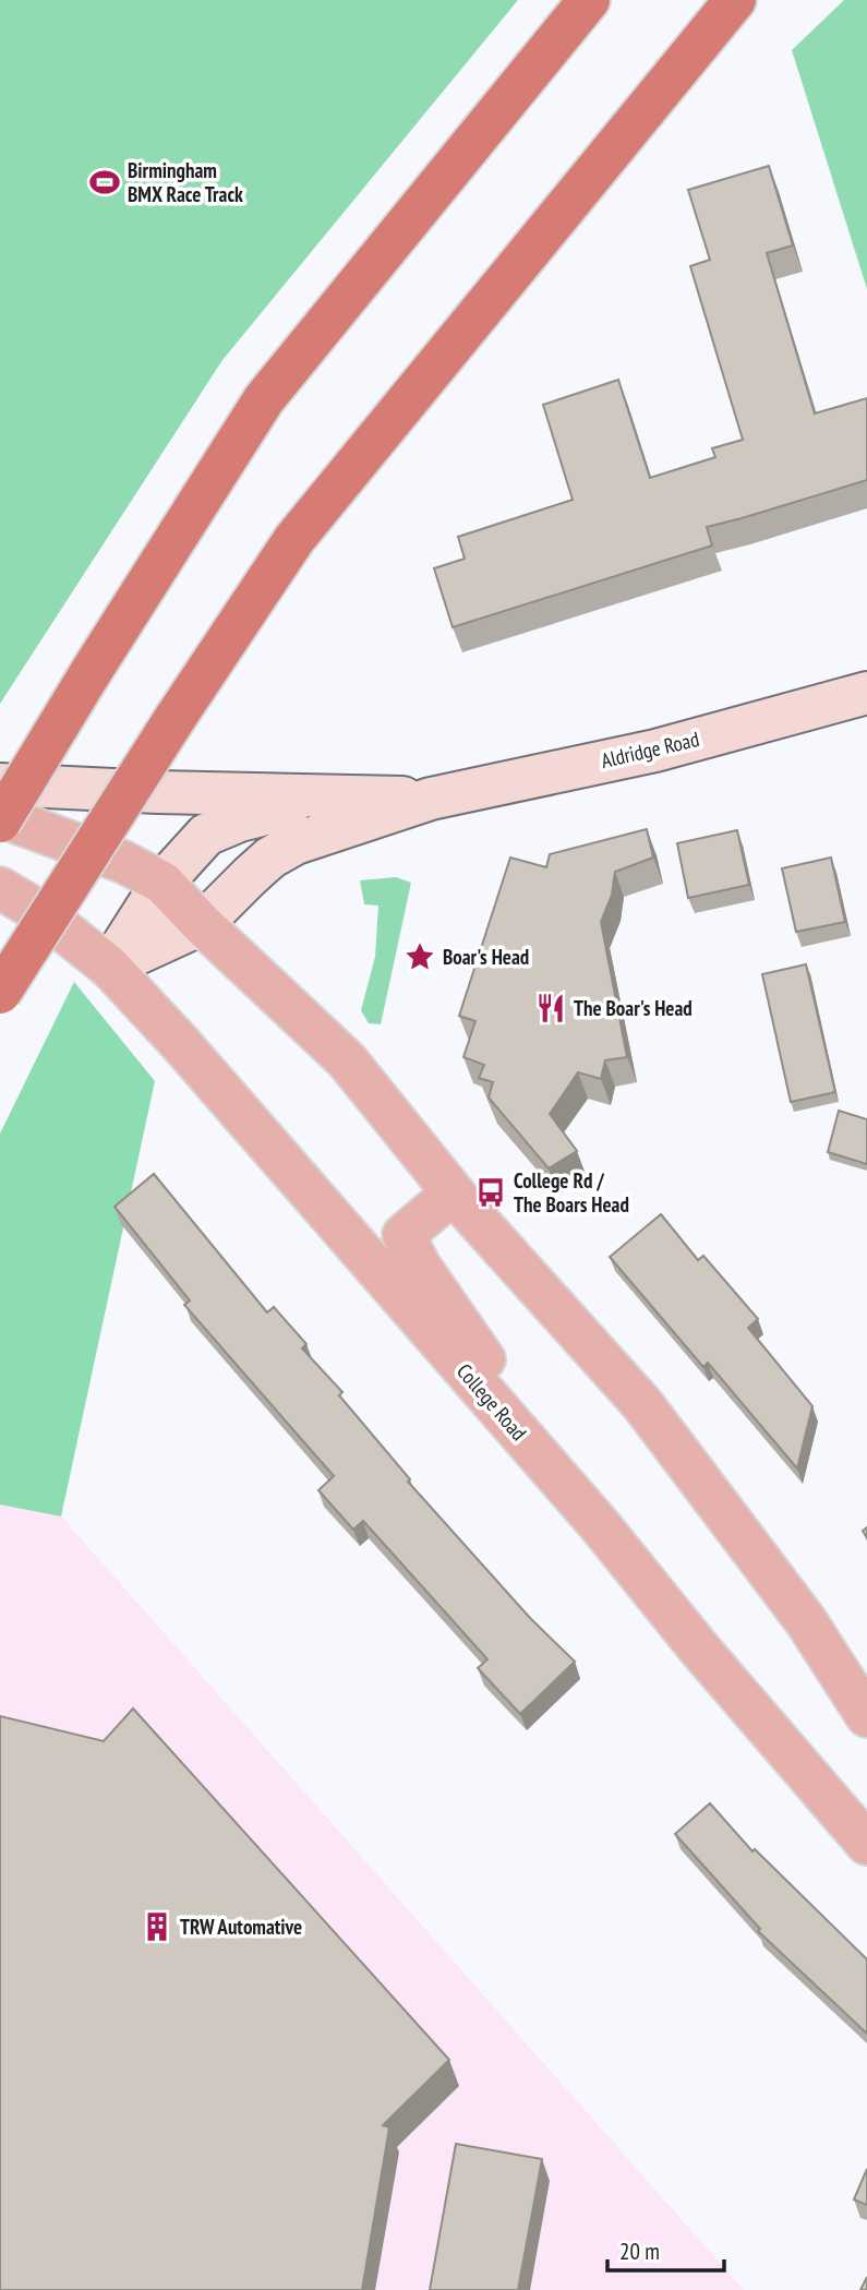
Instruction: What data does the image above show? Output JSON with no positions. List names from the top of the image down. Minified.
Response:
{"streets":{"main road":["College Road"],"street":["Aldridge Road"]},"crossings":[["Aldridge Road","College Road"]],"places":{"sports":["Birmingham BMX Race Track"],"place":["Boar's Head"],"restaurant":["The Boar's Head"],"bus stop":["College Rd / The Boars Head"],"building":["TRW Automative"]},"scale_bar":"20 m"}
